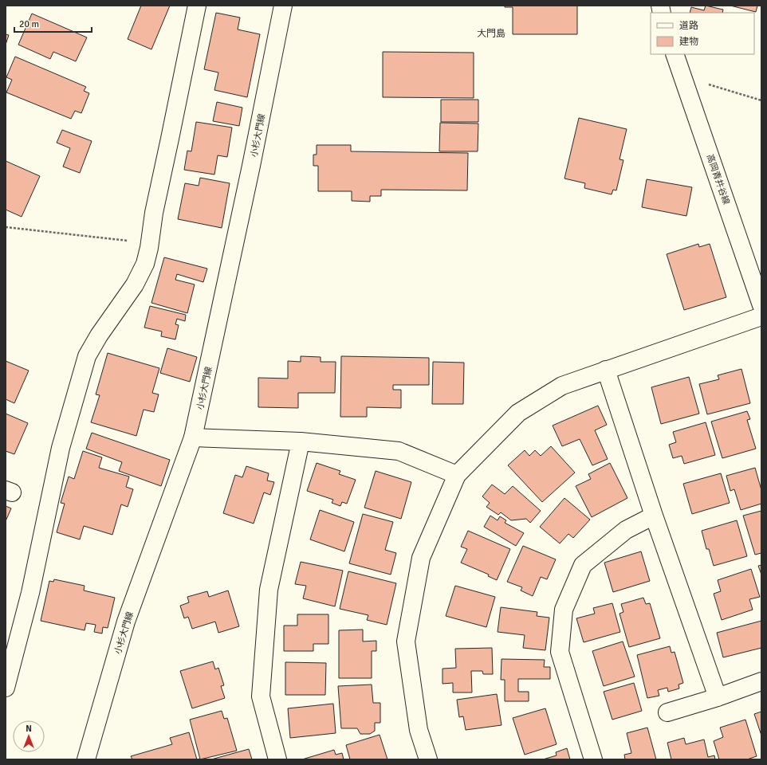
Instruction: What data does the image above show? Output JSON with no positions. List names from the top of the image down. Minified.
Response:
{"streets":{"street":["小杉大門線","高岡青井谷線"]},"districts":["大門島"],"legend":["道路","建物"],"scale_bar":"20 m","north":"top"}
